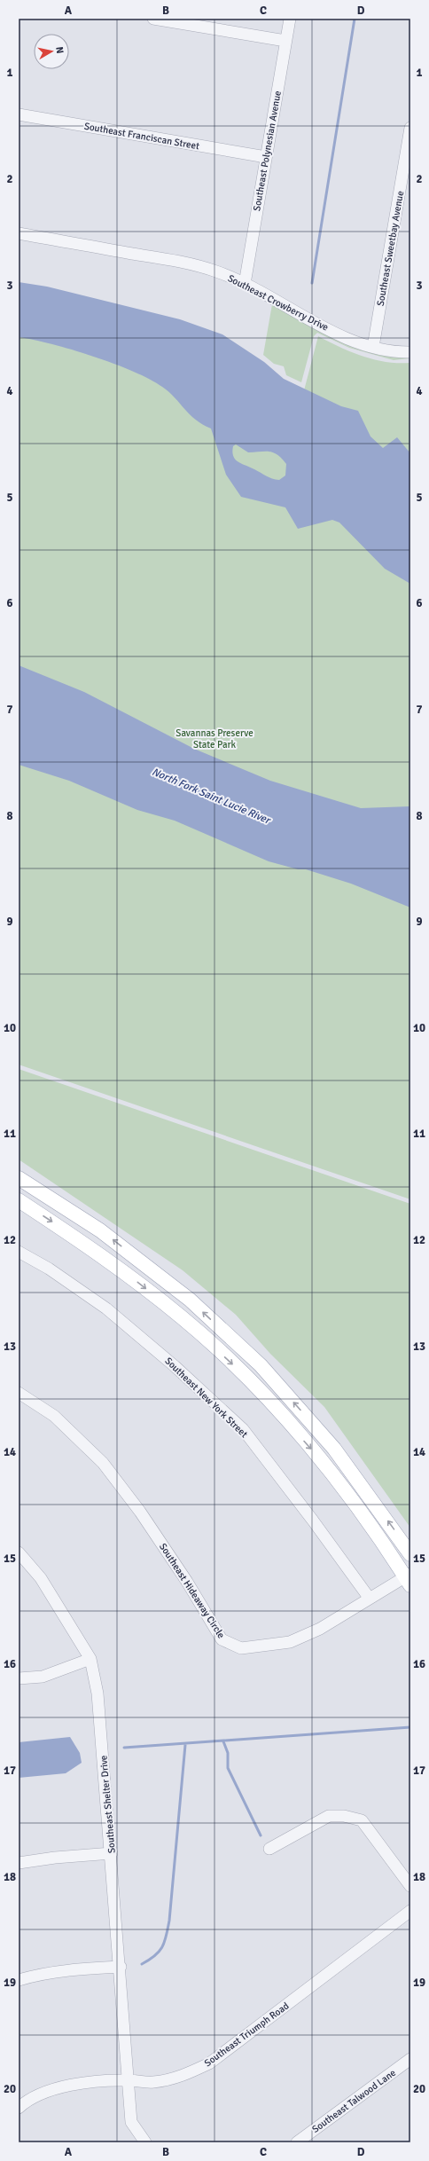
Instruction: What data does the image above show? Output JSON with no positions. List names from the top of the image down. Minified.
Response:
{"streets":{"street":["Southeast Franciscan Street","Southeast Polynesian Avenue","Southeast Sweetbay Avenue","Southeast Crowberry Drive","Southeast New York Street","Southeast Hideaway Circle","Southeast Shelter Drive","Southeast Triumph Road","Southeast Talwood Lane"]},"crossings":[["Southeast Franciscan Street","Southeast Polynesian Avenue"],["Southeast Polynesian Avenue","Southeast Crowberry Drive"],["Southeast Sweetbay Avenue","Southeast Crowberry Drive"],["Southeast New York Street","Southeast Hideaway Circle"],["Southeast Shelter Drive","Southeast Triumph Road"]],"water":["North Fork Saint Lucie River"],"parks":["Savannas Preserve State Park"],"north":"right","grid":{"columns":["A","B","C","D"],"rows":["1","2","3","4","5","6","7","8","9","10","11","12","13","14","15","16","17","18","19","20"]}}
